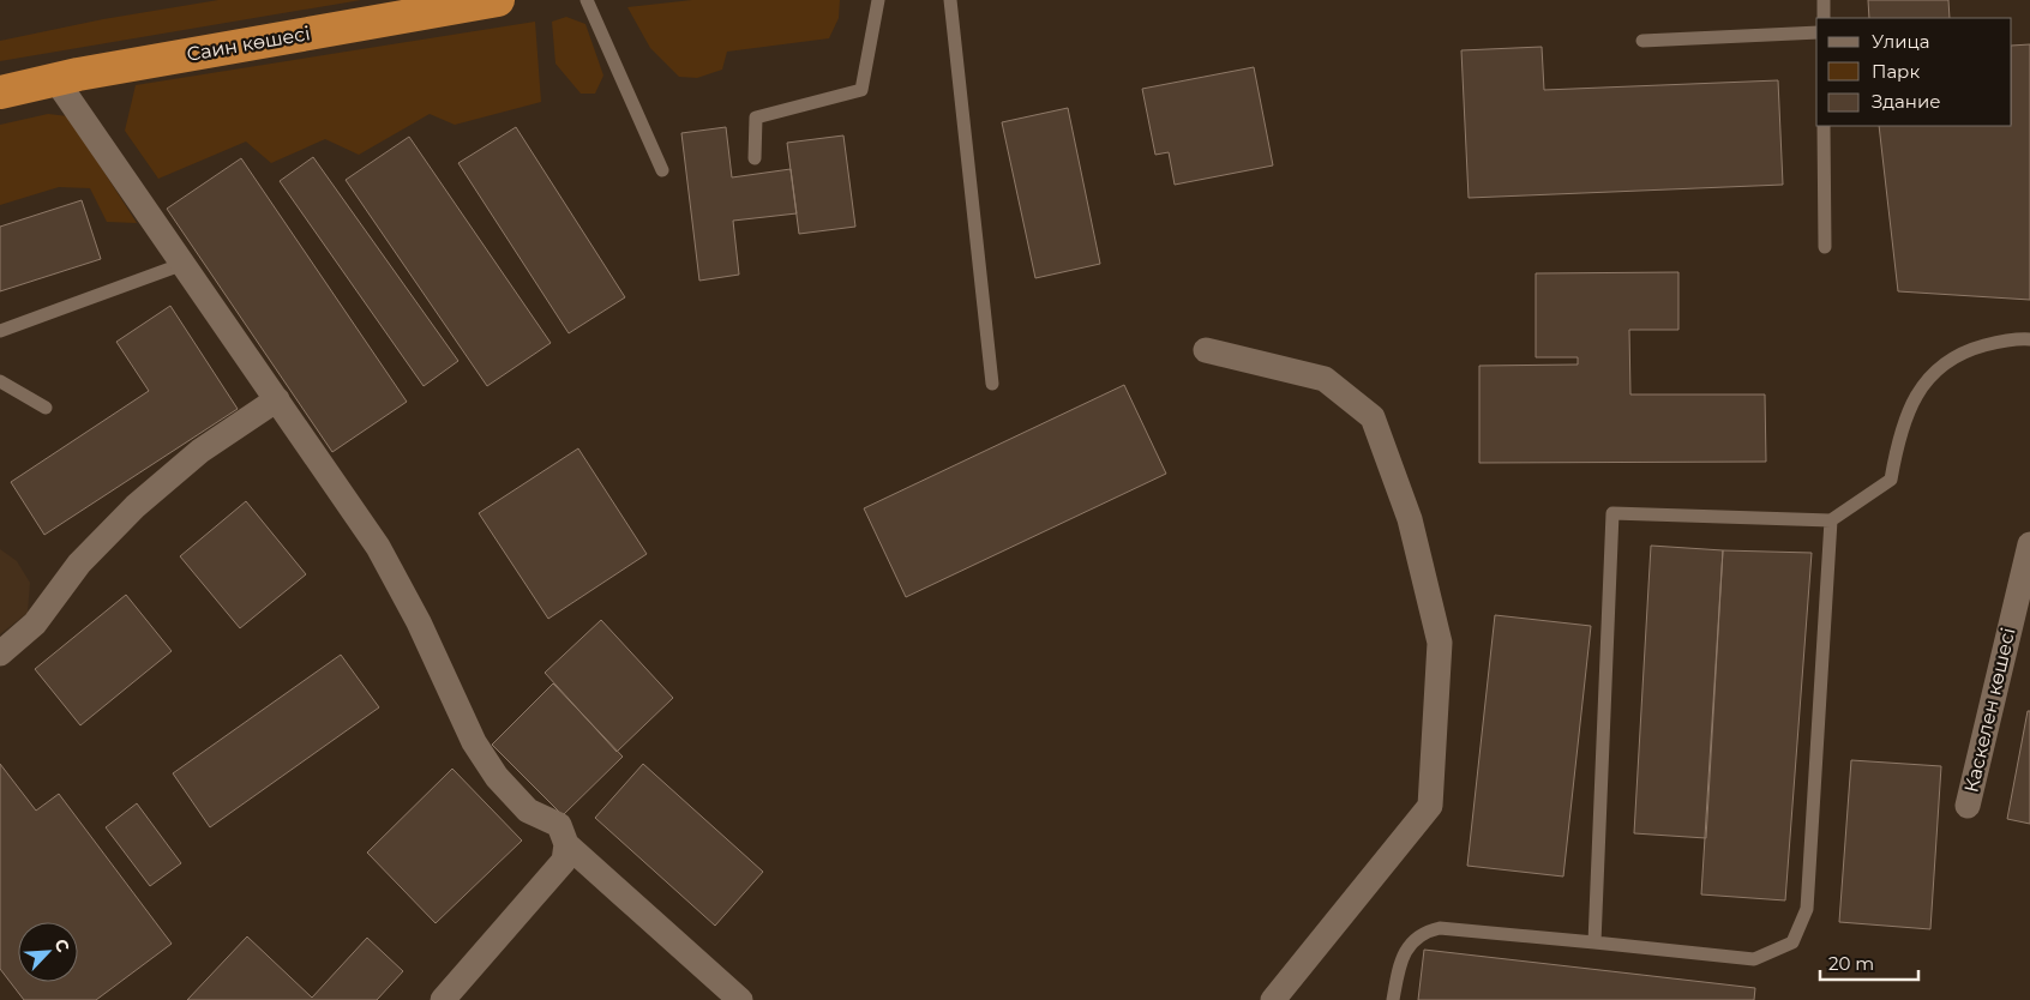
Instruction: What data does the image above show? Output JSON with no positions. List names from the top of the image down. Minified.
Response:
{"streets":{"highway":["Саин көшесі"],"street":["Каскелен көшесі"]},"legend":["Улица","Парк","Здание"],"scale_bar":"20 m","north":"top right"}
